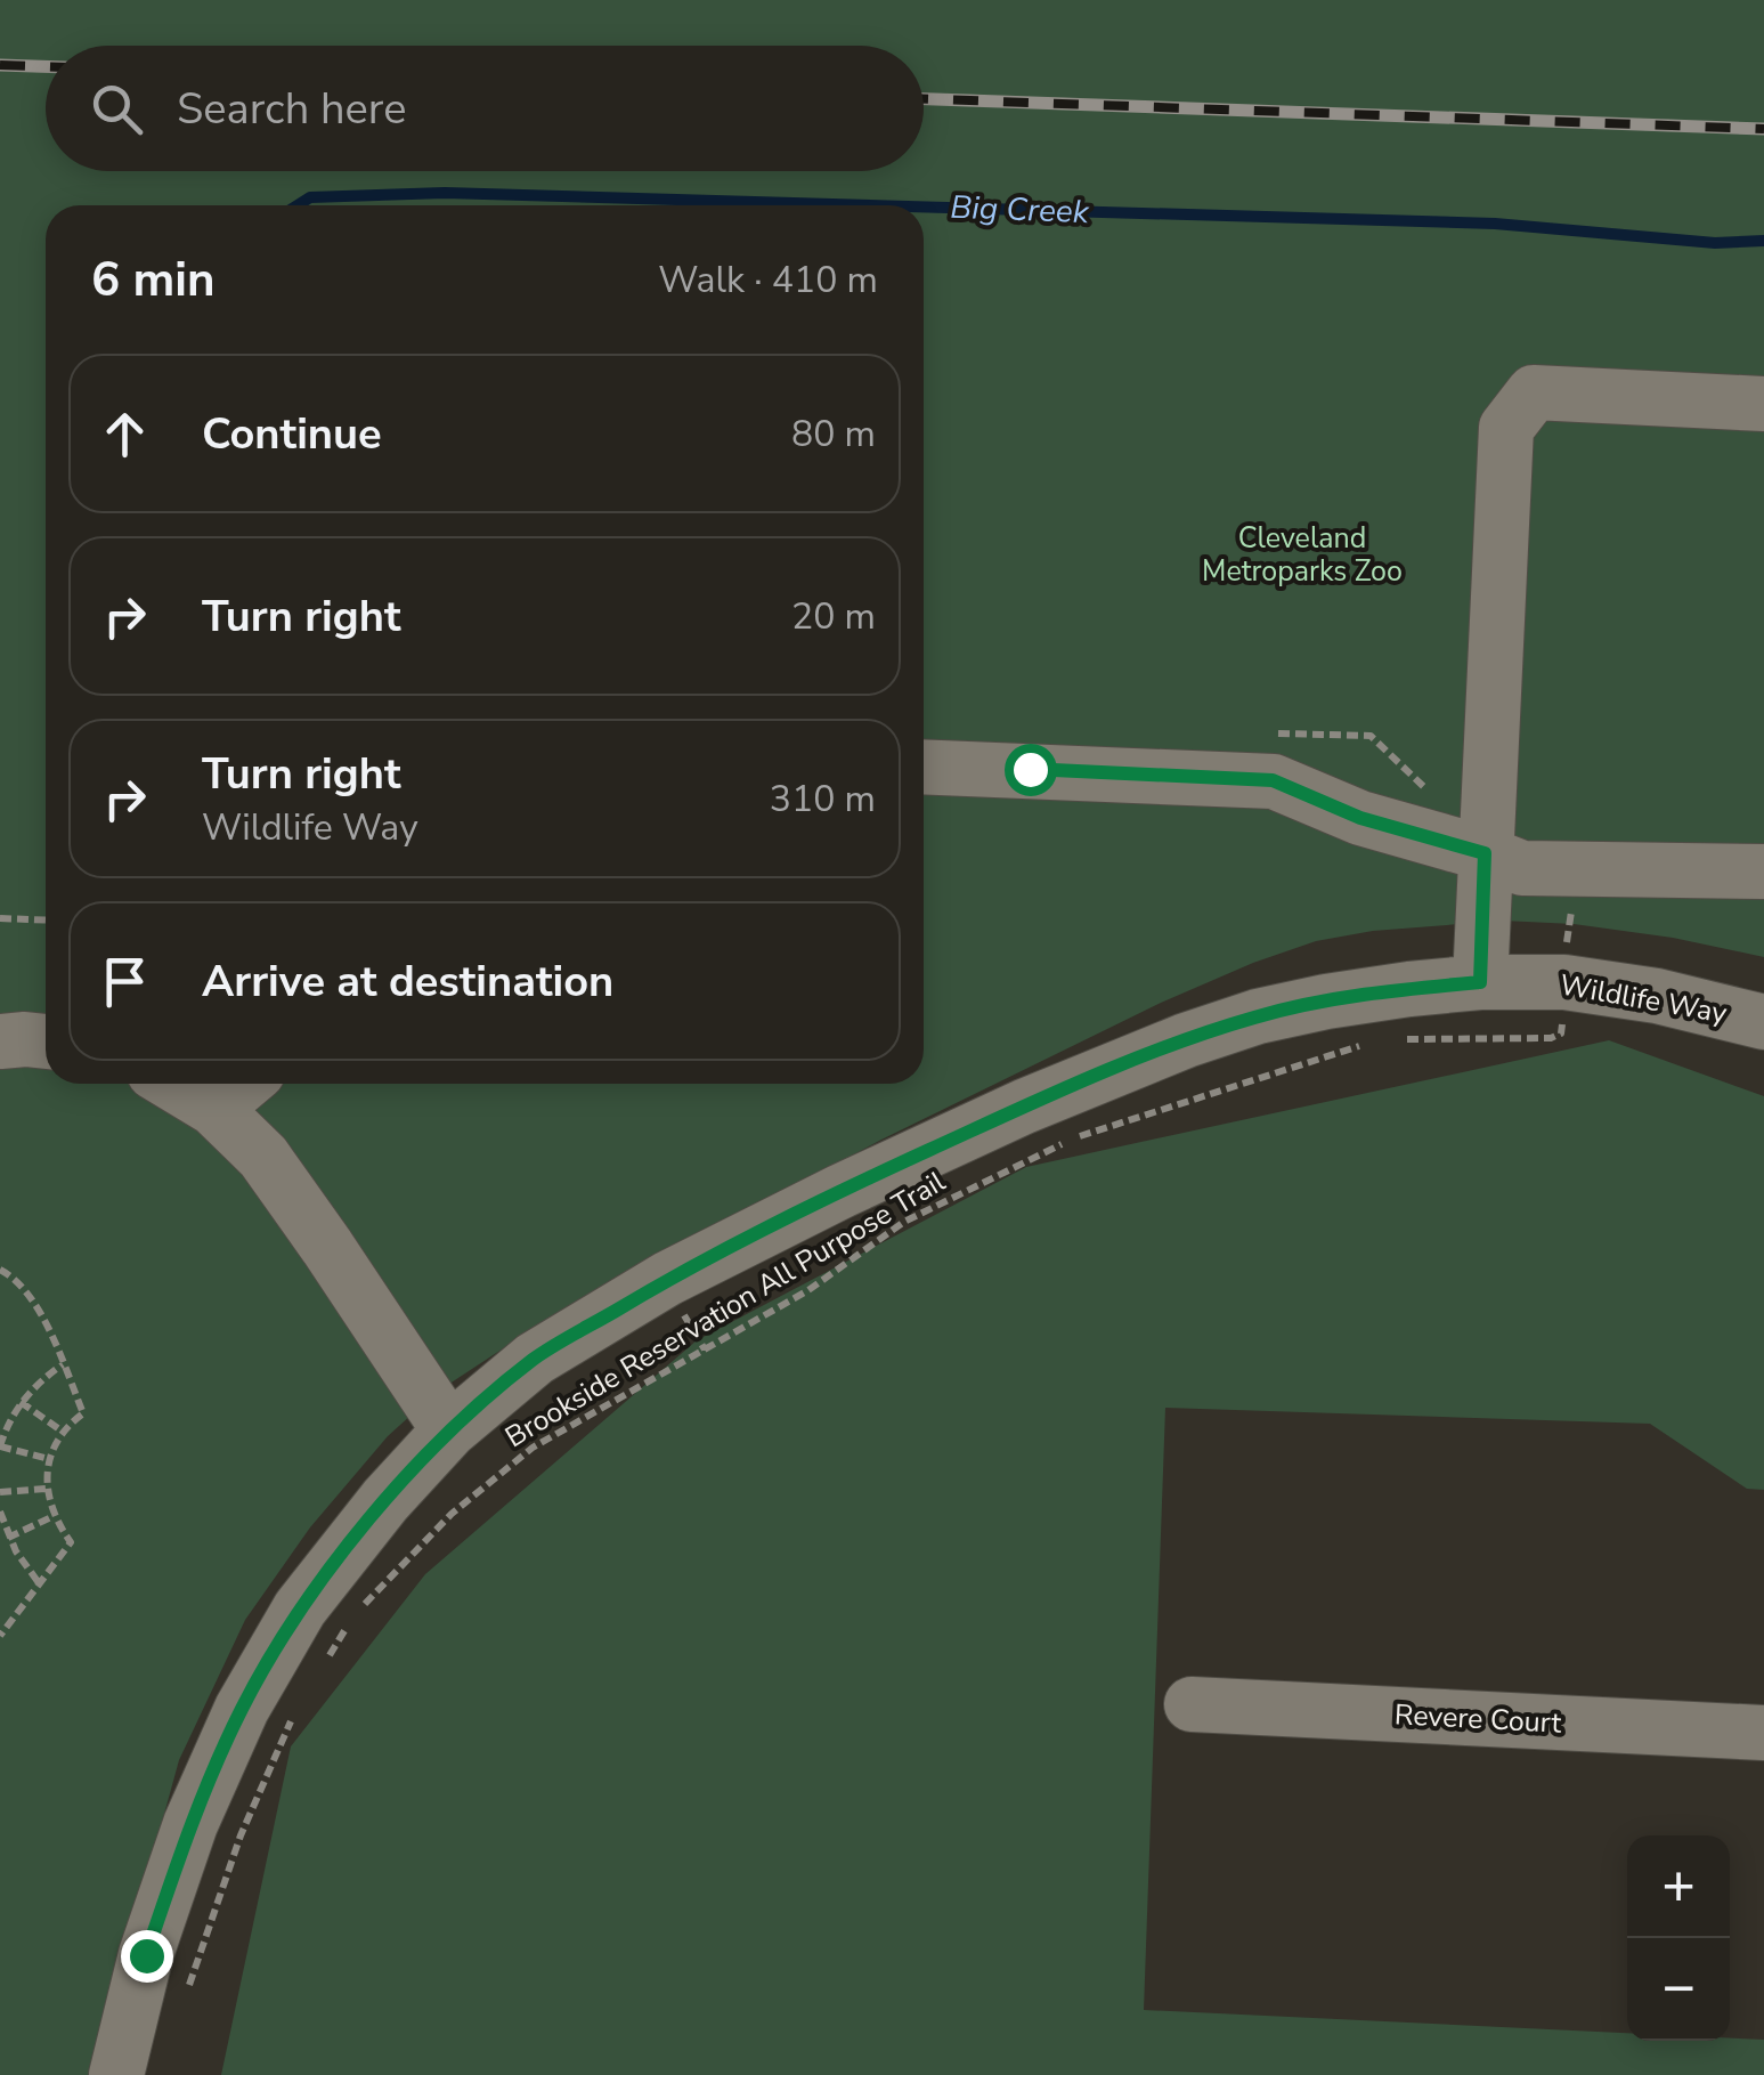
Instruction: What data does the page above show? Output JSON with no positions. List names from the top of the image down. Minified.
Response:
{"streets":{"street":["Wildlife Way","Revere Court"],"path":["Brookside Reservation All Purpose Trail"]},"water":["Big Creek"],"parks":["Cleveland Metroparks Zoo"],"page":{"search":"Search here","heading":["6 min","Walk · 410 m"],"list":[["Continue","80 m"],["Turn right","20 m"],["Turn right","Wildlife Way","310 m"],"Arrive at destination"],"map_buttons":["+","−"]}}
